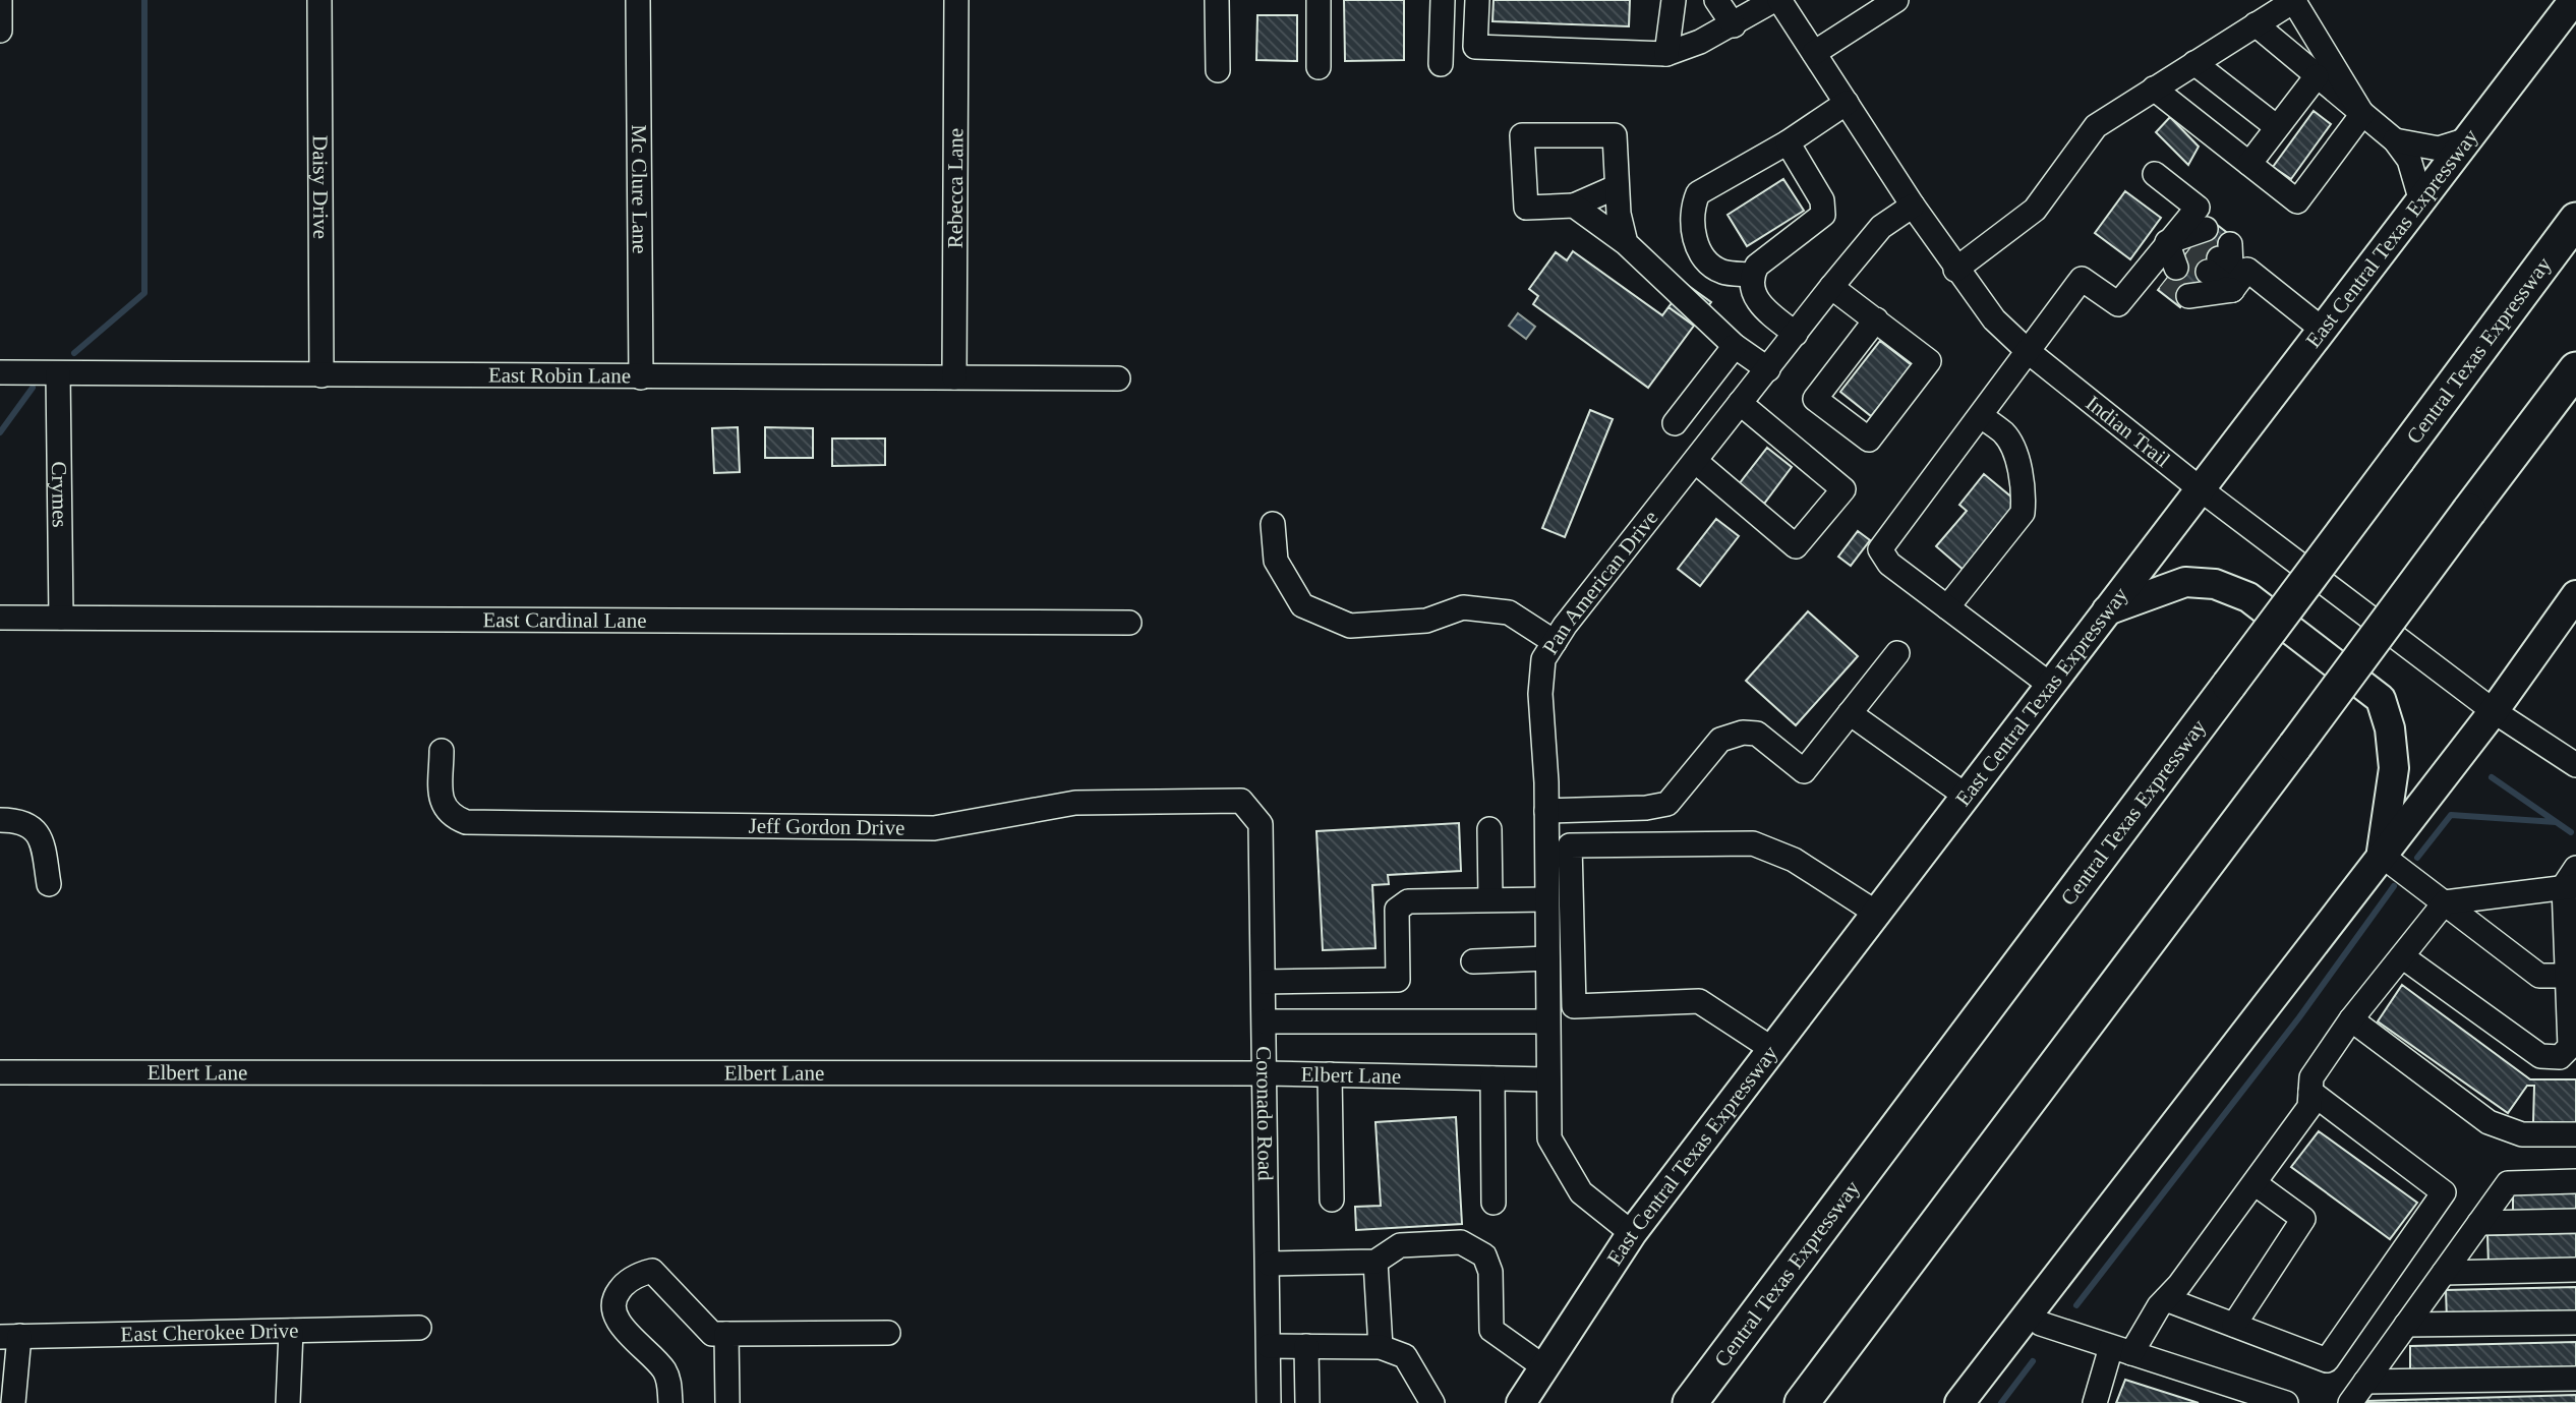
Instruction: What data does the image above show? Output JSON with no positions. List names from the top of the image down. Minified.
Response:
{"streets":{"highway":["Central Texas Expressway"],"main road":["East Central Texas Expressway"],"street":["Daisy Drive","Mc Clure Lane","Rebecca Lane","East Robin Lane","Indian Trail","Crymes","Pan American Drive","East Cardinal Lane","Jeff Gordon Drive","Elbert Lane","Coronado Road","East Cherokee Drive"]},"crossings":[["Daisy Drive","East Robin Lane"],["Mc Clure Lane","East Robin Lane"],["Rebecca Lane","East Robin Lane"],["East Central Texas Expressway","Indian Trail"],["East Central Texas Expressway","Pan American Drive"],["East Robin Lane","Crymes"],["Indian Trail","Pan American Drive"],["Crymes","East Cardinal Lane"],["Pan American Drive","Elbert Lane"],["Jeff Gordon Drive","Coronado Road"],["Elbert Lane","Coronado Road"]]}
